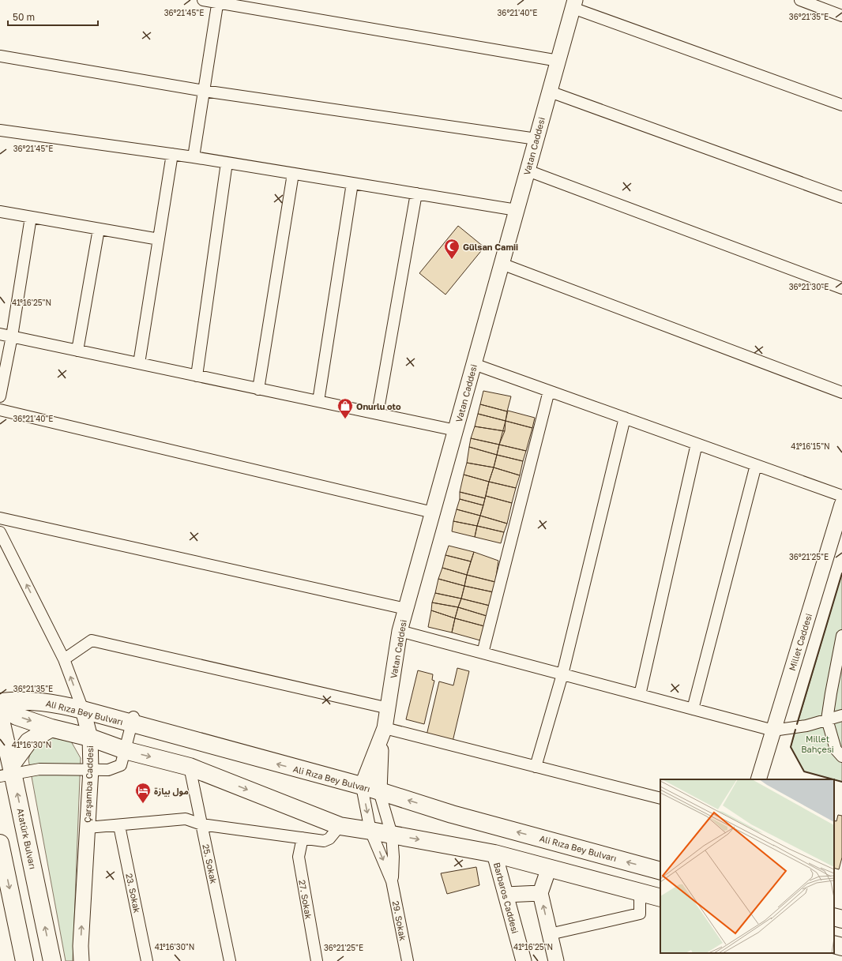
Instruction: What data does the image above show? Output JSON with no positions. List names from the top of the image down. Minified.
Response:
{"streets":{"main road":["Vatan Caddesi","Millet Caddesi","Ali Rıza Bey Bulvarı","Çarşamba Caddesi","Atatürk Bulvarı","Barbaros Caddesi"],"street":["25. Sokak","23. Sokak","27. Sokak","29. Sokak"]},"crossings":[["Vatan Caddesi","Ali Rıza Bey Bulvarı"],["Ali Rıza Bey Bulvarı","Çarşamba Caddesi"]],"one_way":["Çarşamba Caddesi"],"parks":["Millet Bahçesi"],"places":{"mosque":["Gülsan Camii"],"shop":["Onurlu oto"],"hotel":["مول بيازة"]},"scale_bar":"50 m","coordinates":["36°21'45\"E","36°21'40\"E","36°21'35\"E","36°21'30\"E","41°16'25\"N","41°16'15\"N","36°21'25\"E","41°16'30\"N"]}
